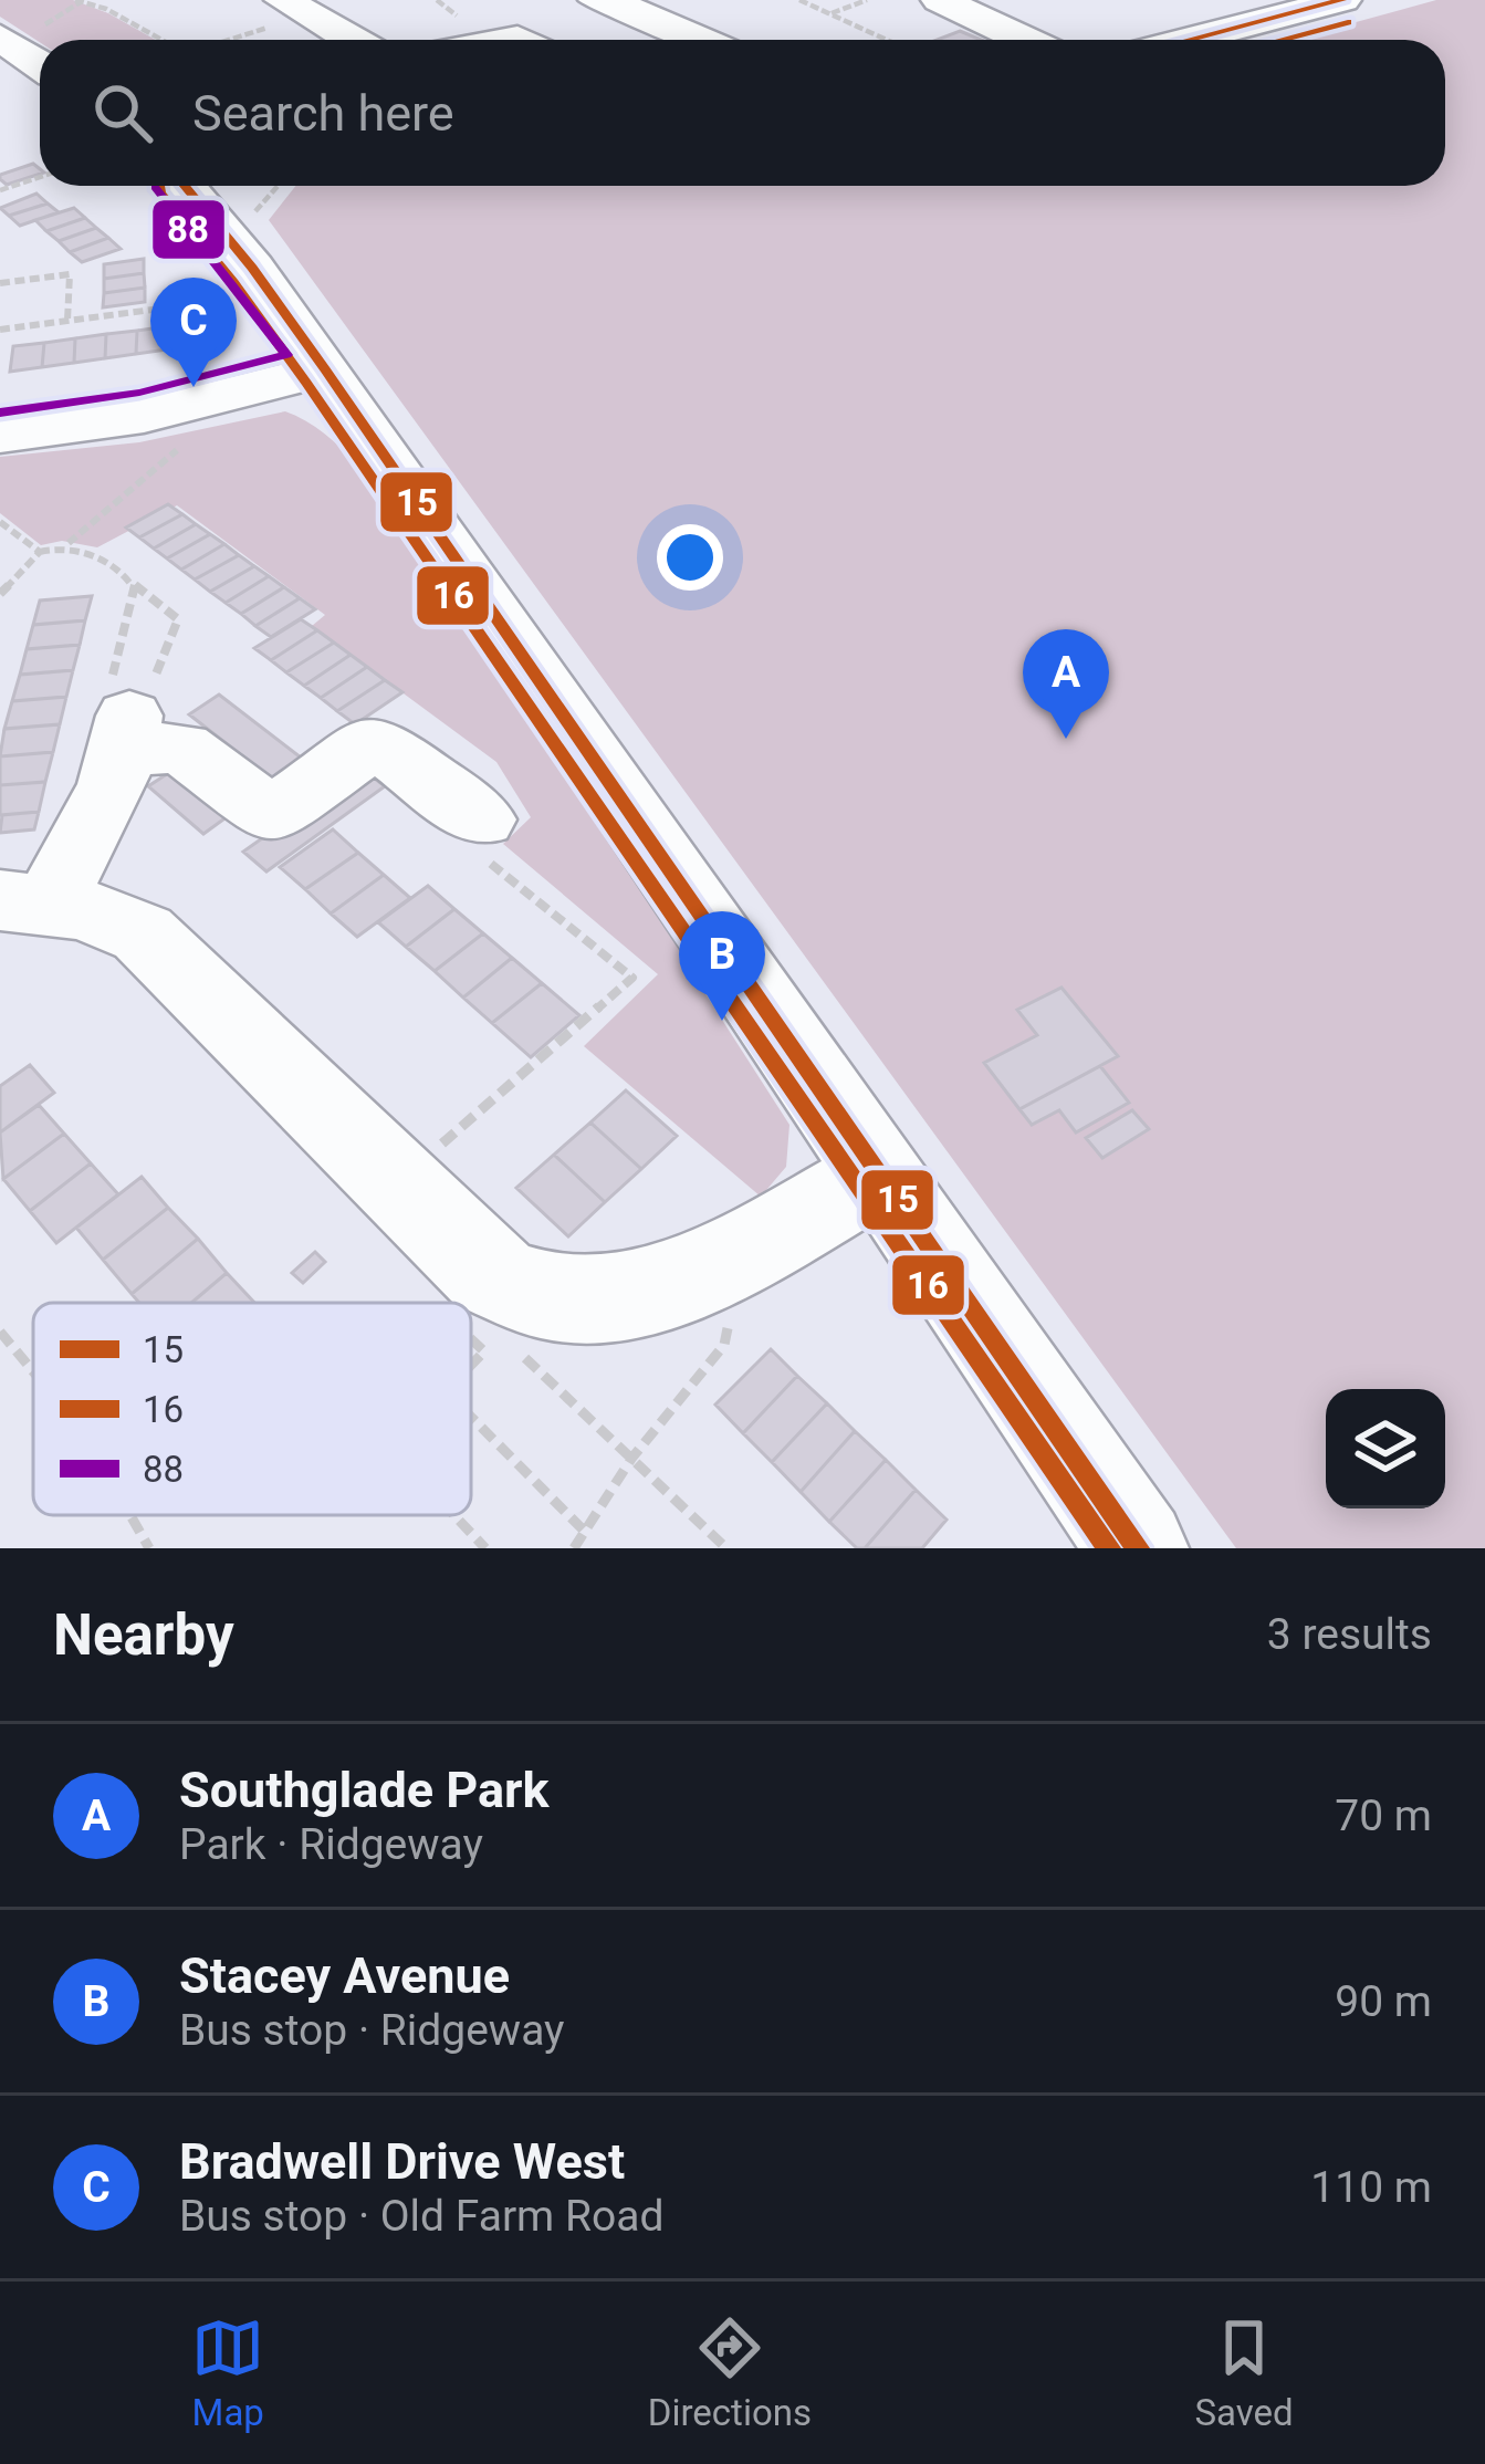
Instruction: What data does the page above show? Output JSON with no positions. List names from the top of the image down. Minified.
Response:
{"lines":["transit line 15","transit line 16","transit line 88"],"legend":["15","16","88"],"page":{"search":"Search here","pins":["C","A","B"],"heading":["Nearby","3 results"],"list":[{"mark":"A","name":"Southglade Park","note":"Park · Ridgeway","value":"70 m"},{"mark":"B","name":"Stacey Avenue","note":"Bus stop · Ridgeway","value":"90 m"},{"mark":"C","name":"Bradwell Drive West","note":"Bus stop · Old Farm Road","value":"110 m"}],"nav":["Map","Directions","Saved"]}}
